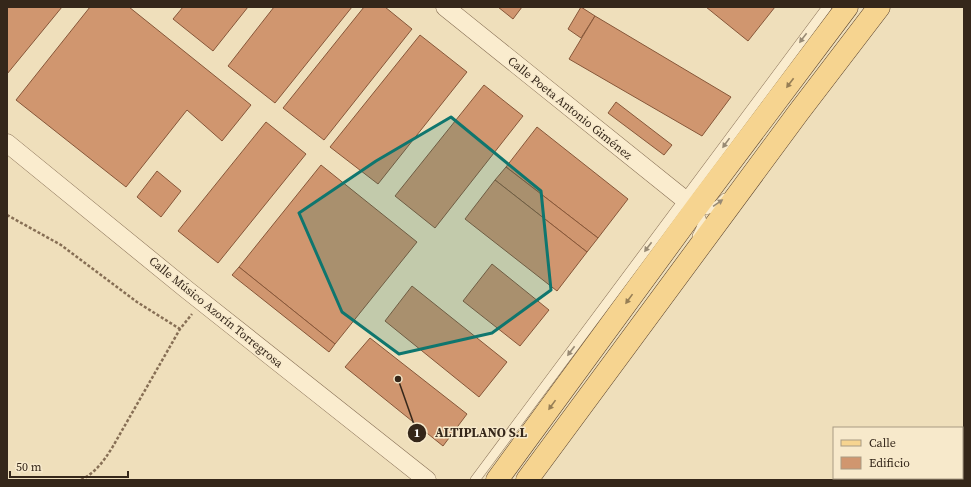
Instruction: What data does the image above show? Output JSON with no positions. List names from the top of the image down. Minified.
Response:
{"streets":{"street":["Calle Poeta Antonio Giménez","Calle Músico Azorín Torregrosa"]},"places":["ALTIPLANO S.L"],"legend":["Calle","Edificio"],"scale_bar":"50 m"}
